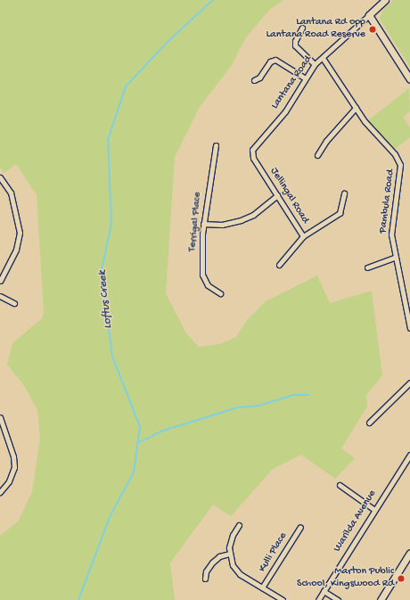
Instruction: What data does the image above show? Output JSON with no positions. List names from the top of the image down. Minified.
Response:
{"streets":{"street":["Lantana Road","Jellingal Road","Pambula Road","Terrigal Place","Warilda Avenue","Kulli Place"]},"crossings":[["Lantana Road","Jellingal Road"],["Lantana Road","Pambula Road"]],"water":["Loftus Creek"],"places":["Lantana Rd opp Lantana Road Reserve","Marton Public School, Kingswood Rd"]}
